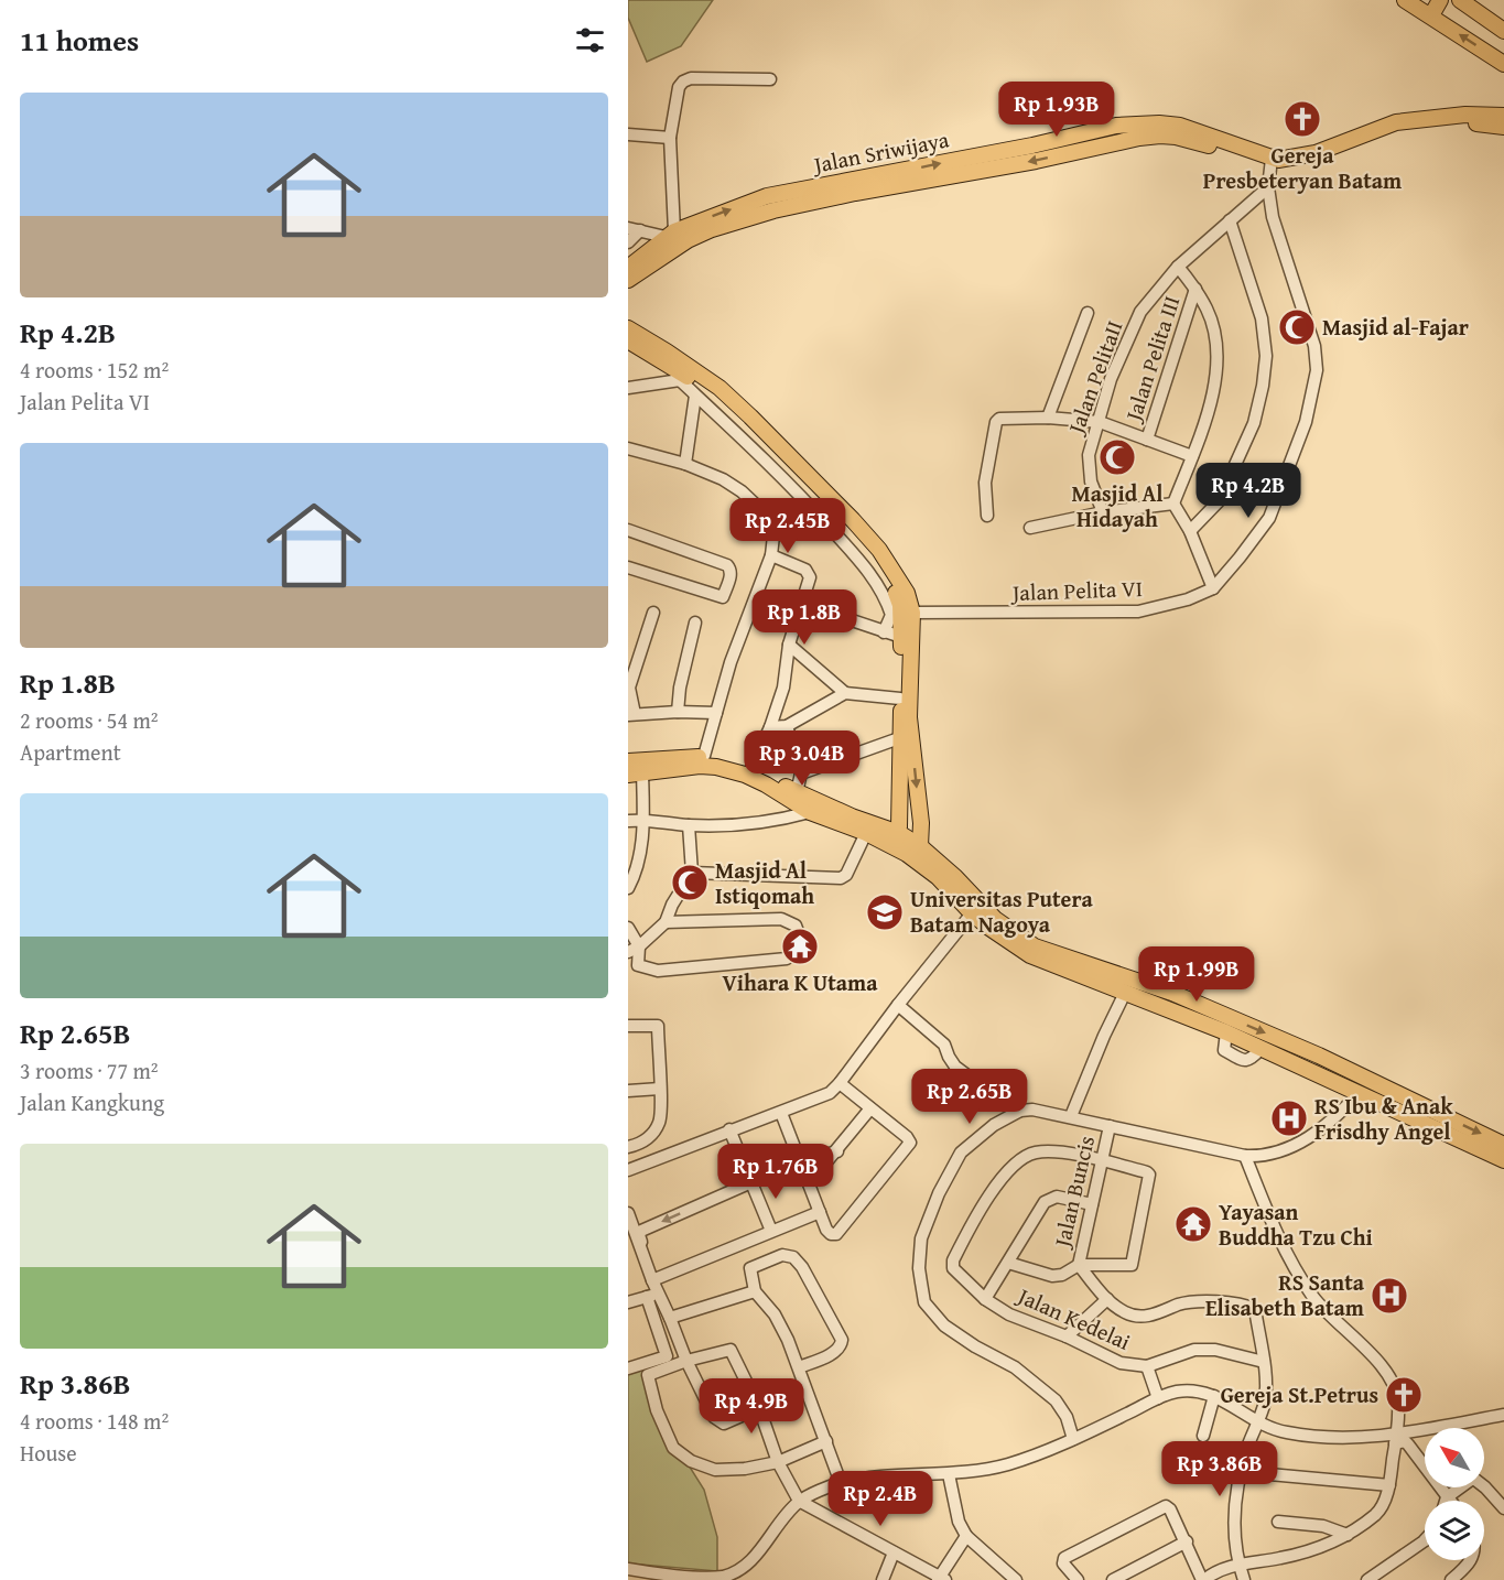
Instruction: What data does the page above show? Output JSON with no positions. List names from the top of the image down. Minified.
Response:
{"streets":{"main road":["Jalan Sriwijaya"],"street":["Jalan Pelita III","Jalan PelitaII","Jalan Pelita VI","Jalan Buncis","Jalan Kedelai"]},"crossings":[["Jalan Sriwijaya","Jalan Pelita VI"],["Jalan PelitaII","Jalan Pelita VI"],["Jalan Buncis","Jalan Kedelai"]],"places":{"church":["Gereja Presbeteryan Batam","Gereja St.Petrus"],"mosque":["Masjid al-Fajar","Masjid Al Hidayah","Masjid Al Istiqomah"],"school or university":["Universitas Putera Batam Nagoya"],"temple":["Vihara K Utama","Yayasan Buddha Tzu Chi"],"hospital":["RS Ibu & Anak Frisdhy Angel","RS Santa Elisabeth Batam"]},"north":"top left","page":{"heading":"11 homes","list":[{"name":"Rp 4.2B","note":"4 rooms · 152 m² · Jalan Pelita VI"},{"name":"Rp 1.8B","note":"2 rooms · 54 m² · Apartment"},{"name":"Rp 2.65B","note":"3 rooms · 77 m² · Jalan Kangkung"},{"name":"Rp 3.86B","note":"4 rooms · 148 m² · House"}],"price":["Rp 1.93B","Rp 4.2B","Rp 2.45B","Rp 1.8B","Rp 3.04B","Rp 1.99B","Rp 2.65B","Rp 1.76B","Rp 4.9B","Rp 3.86B","Rp 2.4B"]}}
